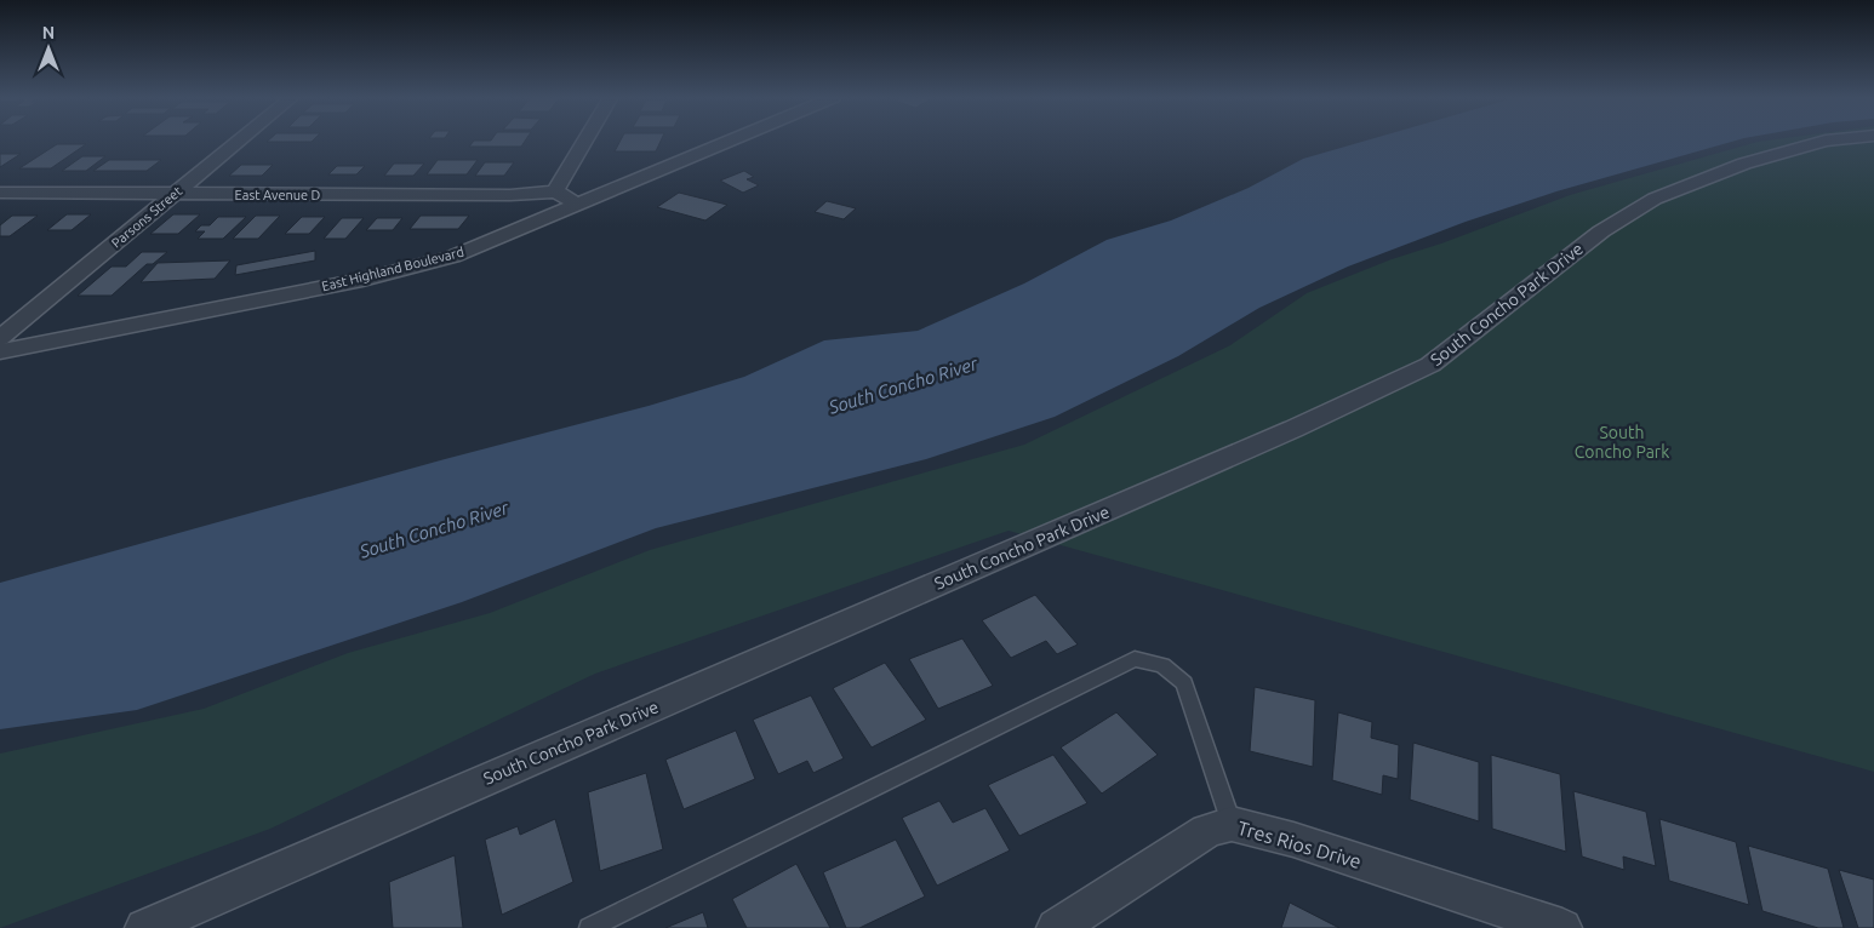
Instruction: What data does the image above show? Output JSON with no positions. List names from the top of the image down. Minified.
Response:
{"streets":{"street":["East Avenue D","Parsons Street","East Highland Boulevard","South Concho Park Drive","Tres Rios Drive"]},"crossings":[["East Avenue D","Parsons Street"]],"water":["South Concho River"],"parks":["South Concho Park"],"north":"top"}
